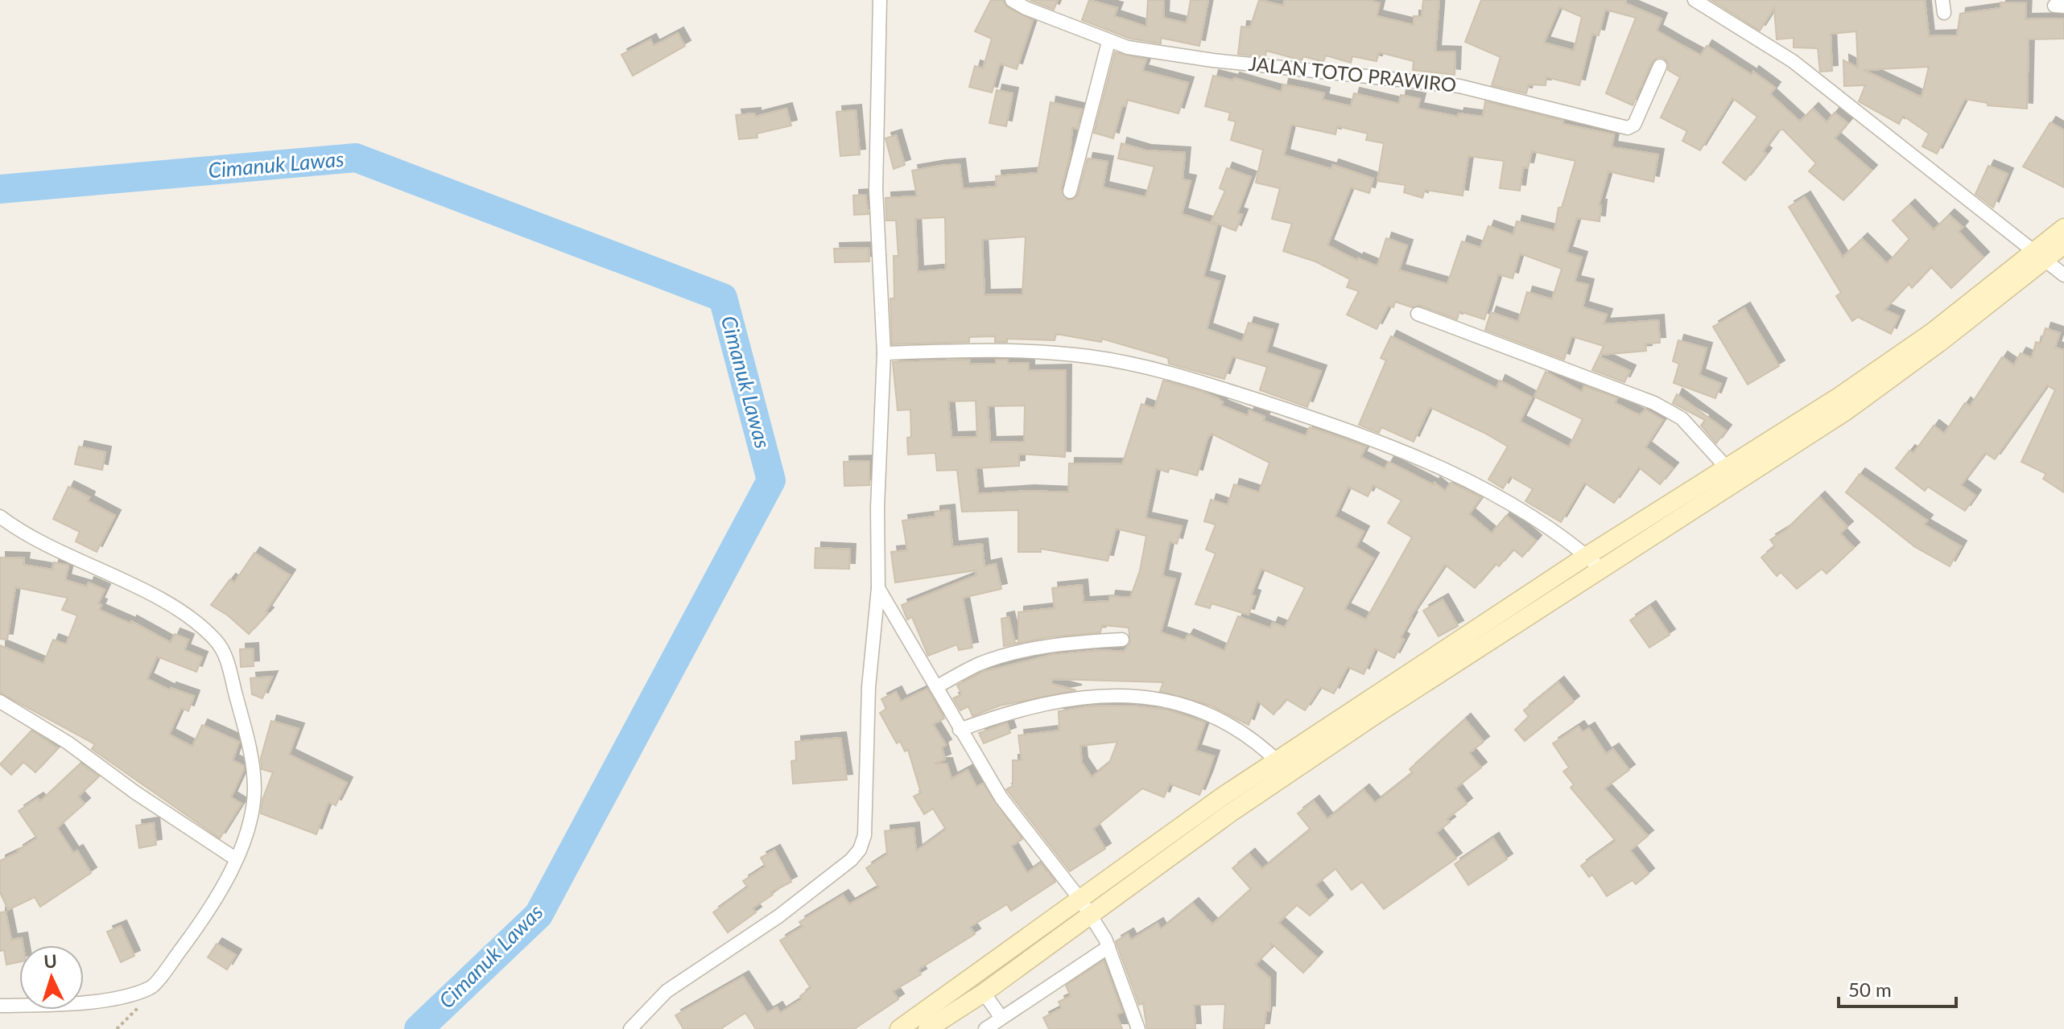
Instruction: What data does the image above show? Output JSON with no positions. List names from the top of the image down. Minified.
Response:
{"streets":{"street":["JALAN TOTO PRAWIRO"]},"water":["Cimanuk Lawas"],"scale_bar":"50 m","north":"top"}
